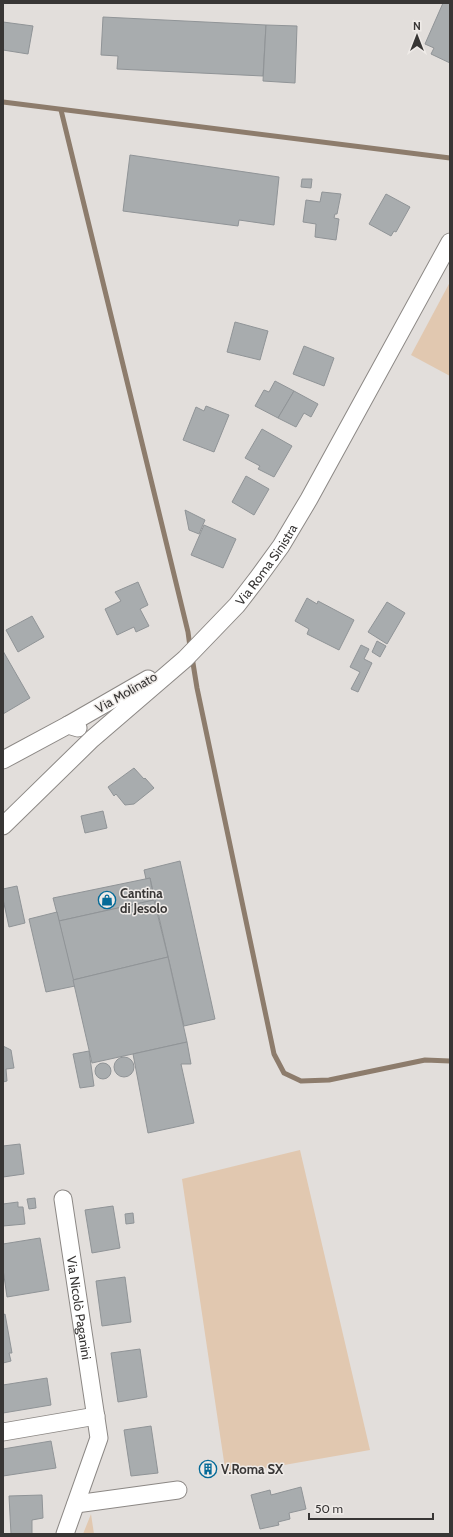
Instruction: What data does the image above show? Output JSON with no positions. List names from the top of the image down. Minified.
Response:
{"streets":{"street":["Via Roma Sinistra","Via Molinato","Via Nicolò Paganini"]},"crossings":[["Via Roma Sinistra","Via Molinato"]],"places":{"shop":["Cantina di Jesolo"],"building":["V.Roma SX"]},"scale_bar":"50 m","north":"top"}
